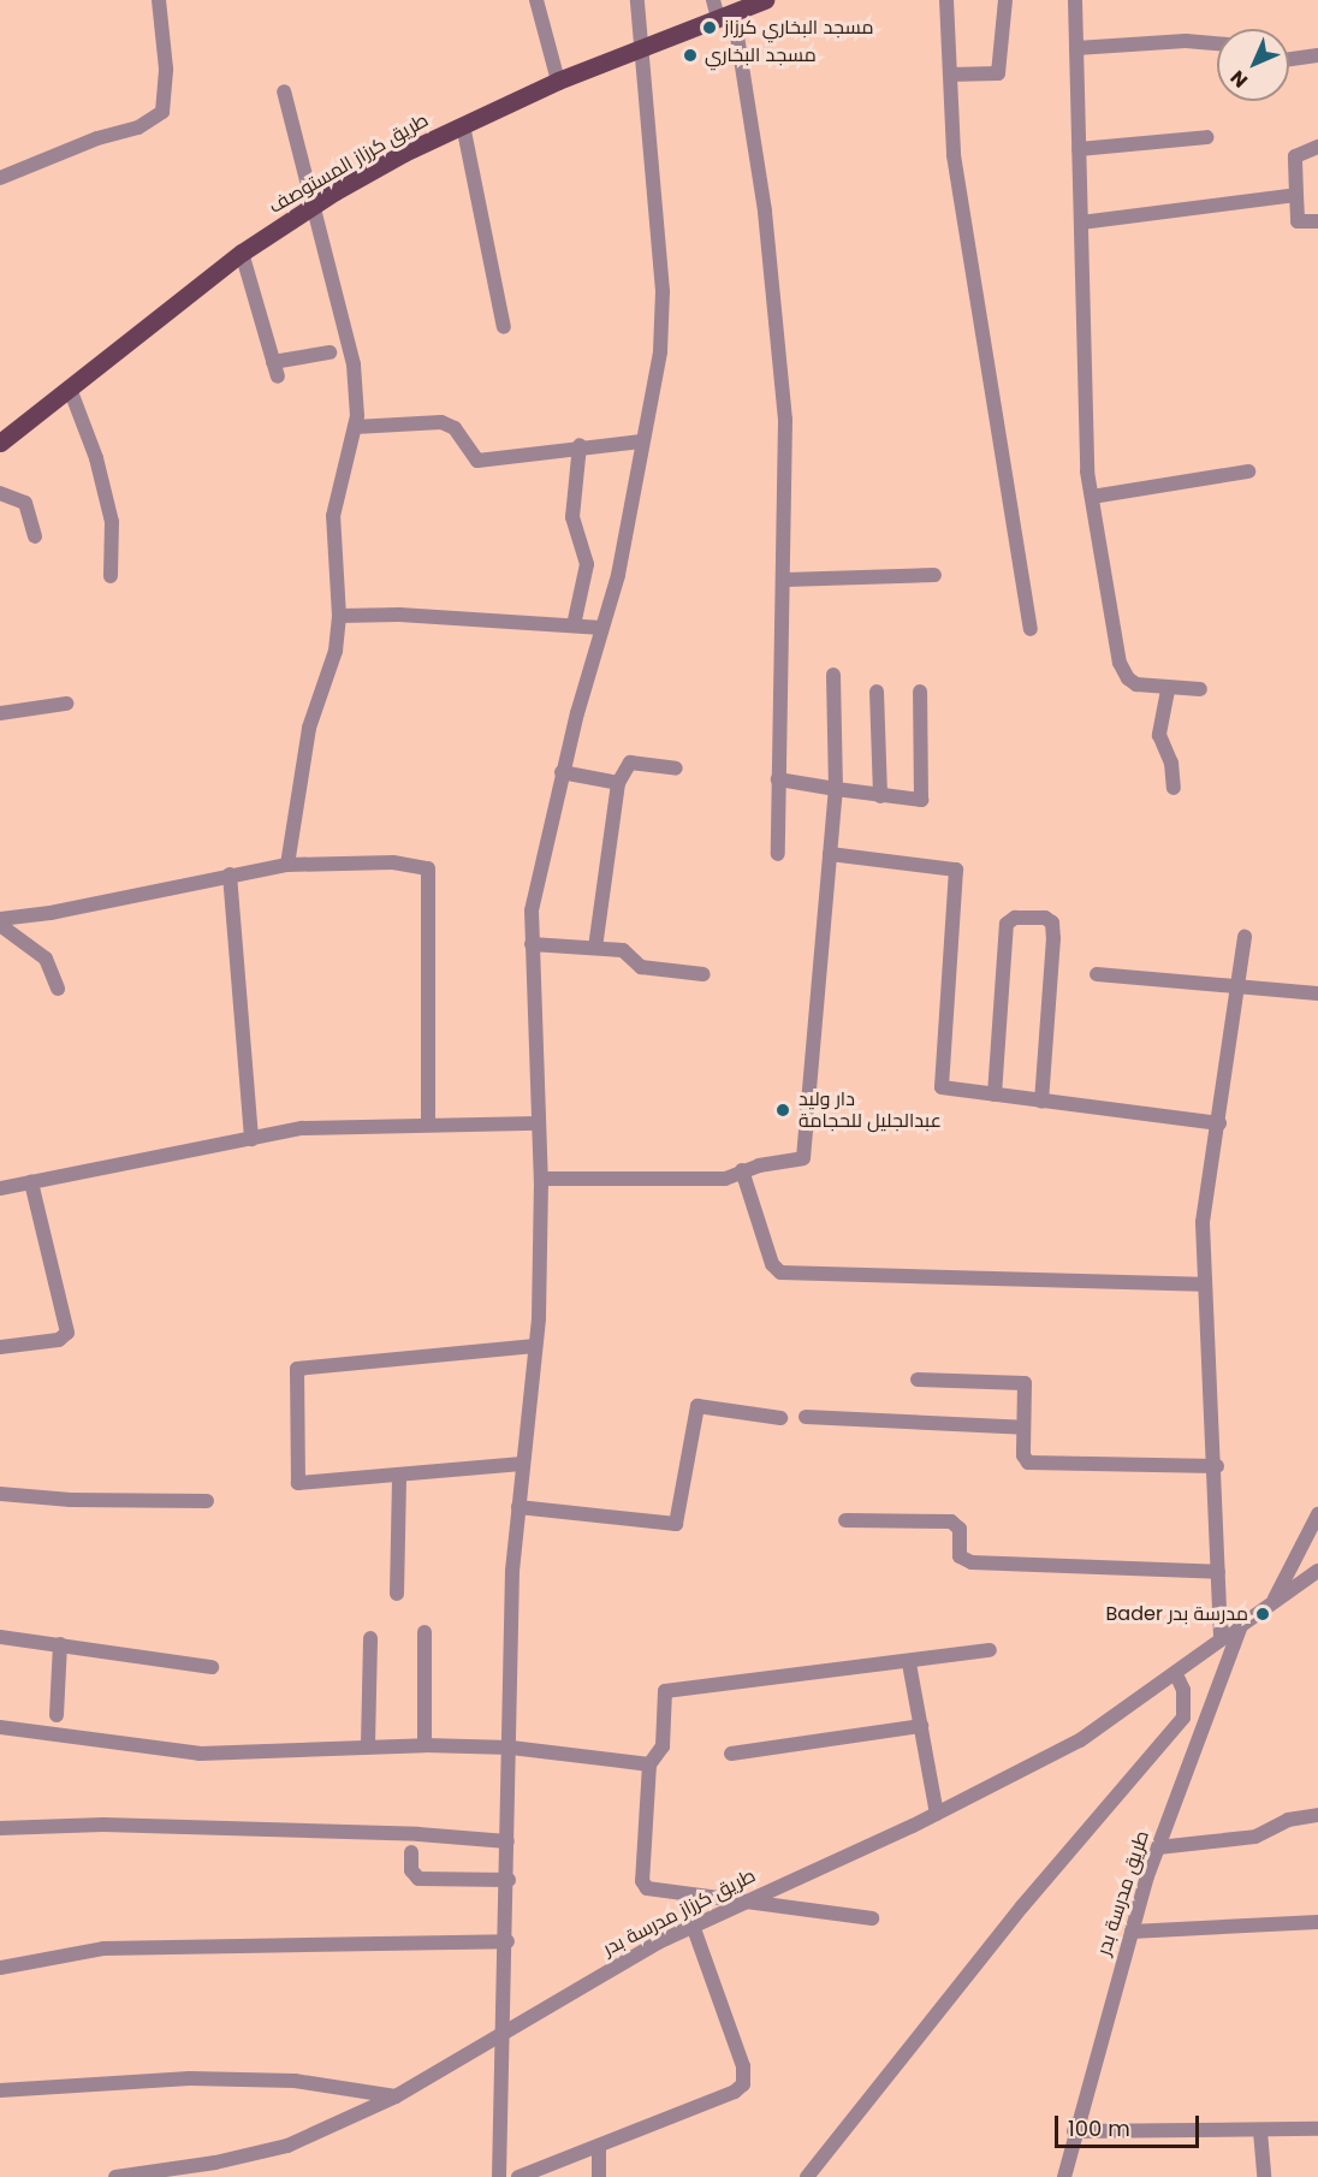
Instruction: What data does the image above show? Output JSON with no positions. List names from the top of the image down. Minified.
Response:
{"streets":{"main road":["طريق كرزاز المستوصف"],"street":["طريق مدرسة بدر","طريق كرزاز مدرسة بدر"]},"crossings":[["طريق مدرسة بدر","طريق كرزاز مدرسة بدر"]],"places":["مسجد البخاري كرزاز","مسجد البخاري","دار وليد عبدالجليل للحجامة","Bader مدرسة بدر"],"scale_bar":"100 m","north":"bottom left"}
